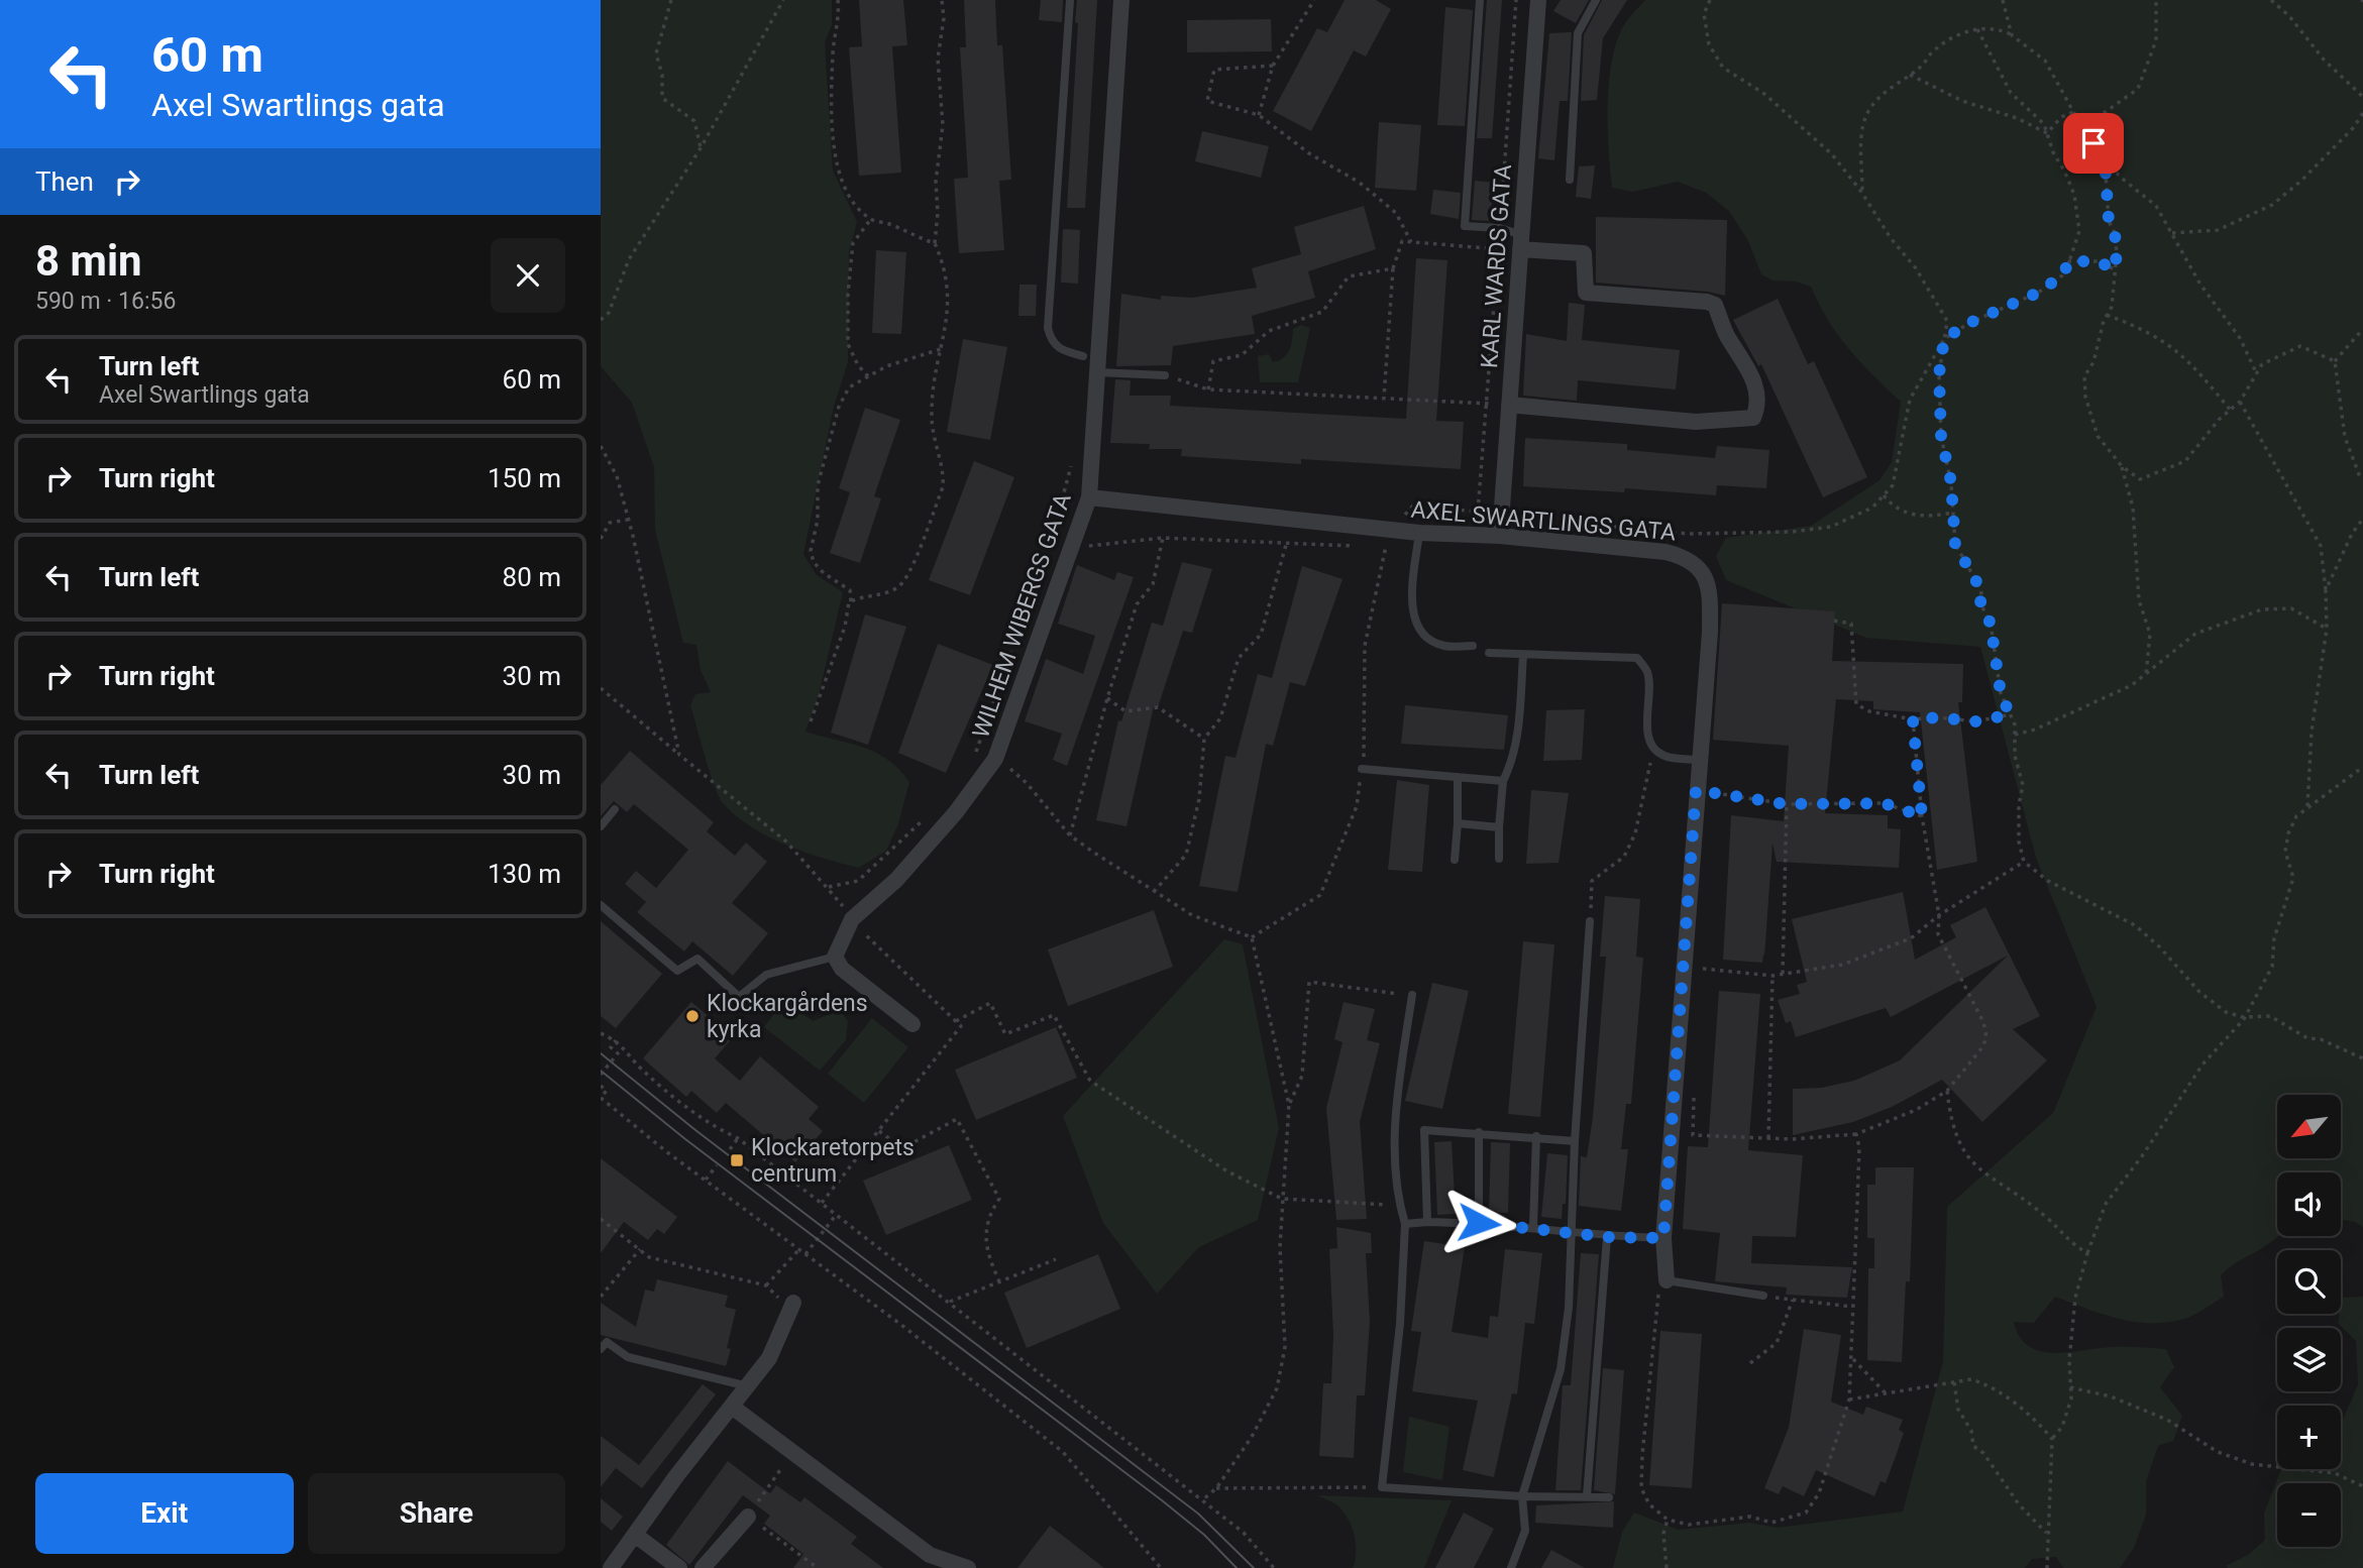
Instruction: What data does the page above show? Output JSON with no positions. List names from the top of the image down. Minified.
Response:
{"streets":{"street":["KARL WARDS GATA","AXEL SWARTLINGS GATA","WILHEM WIBERGS GATA"]},"crossings":[["KARL WARDS GATA","AXEL SWARTLINGS GATA"],["AXEL SWARTLINGS GATA","WILHEM WIBERGS GATA"]],"places":{"other":["Klockargårdens kyrka"],"transit":["Klockaretorpets centrum"]},"north":"bottom left","page":{"turn":["60 m","Axel Swartlings gata"],"then":"Then","heading":["8 min","590 m · 16:56"],"list":[{"name":"Turn left","note":"Axel Swartlings gata","value":"60 m"},{"name":"Turn right","value":"150 m"},{"name":"Turn left","value":"80 m"},{"name":"Turn right","value":"30 m"},{"name":"Turn left","value":"30 m"},{"name":"Turn right","value":"130 m"}],"map_buttons":["+","−"],"buttons":["Exit","Share"]}}
